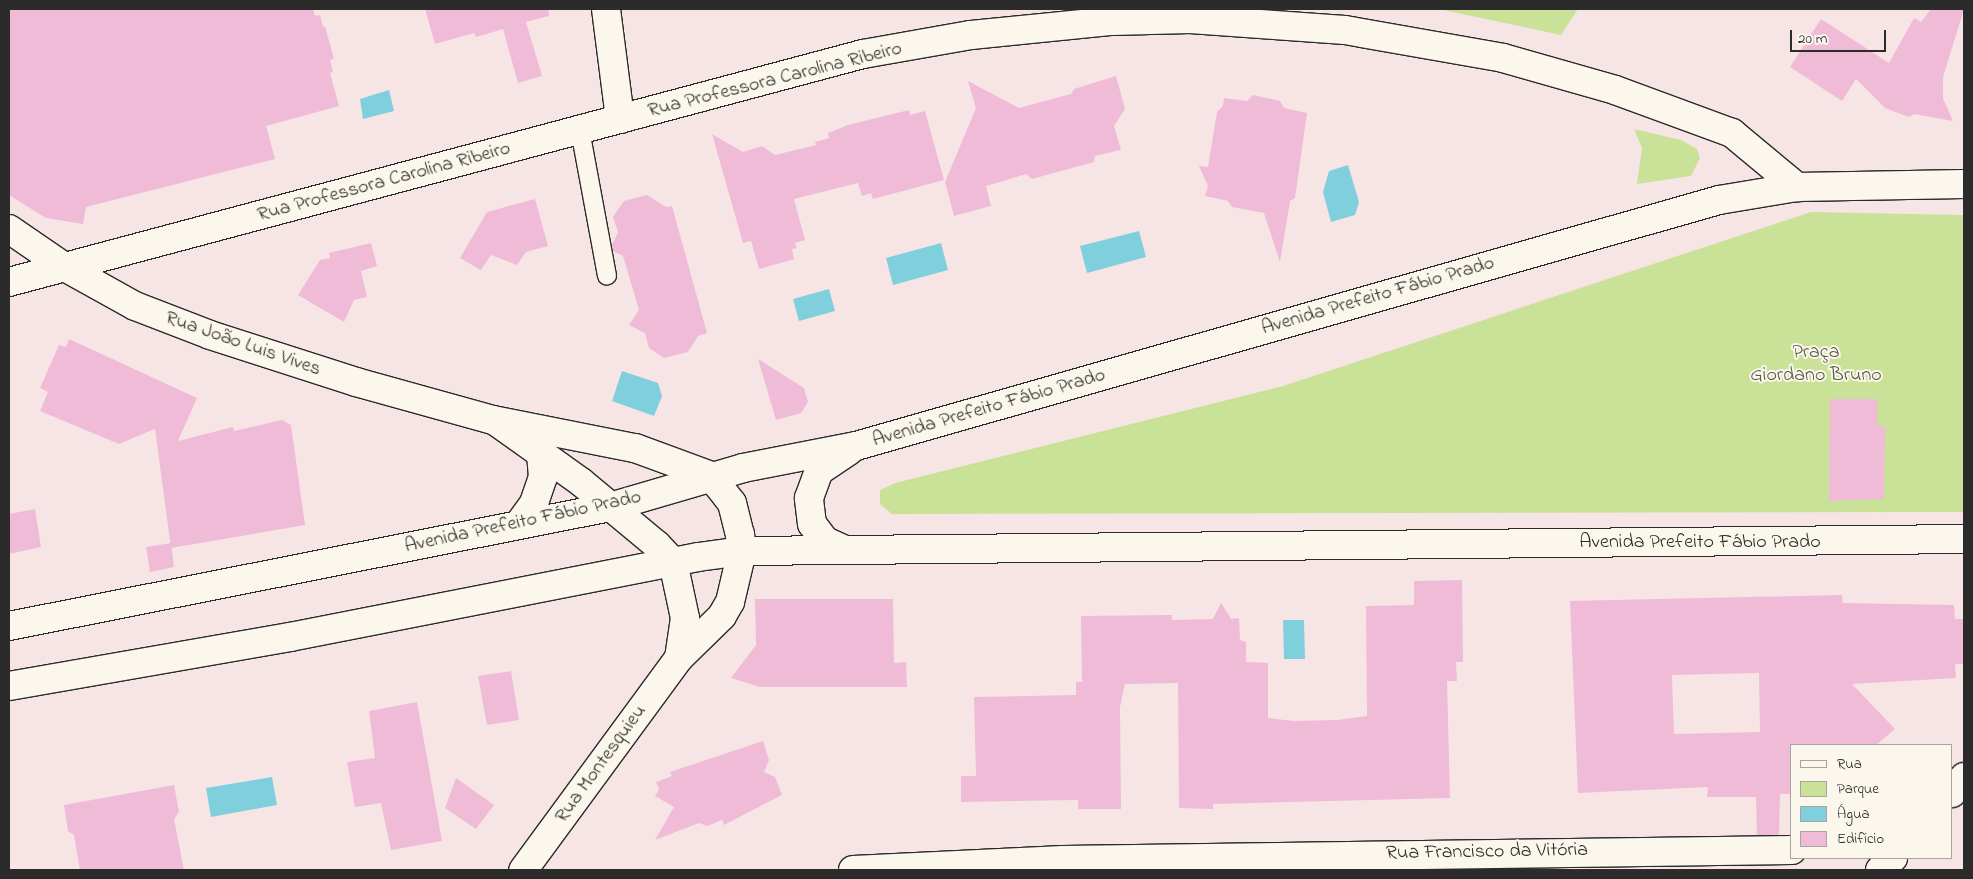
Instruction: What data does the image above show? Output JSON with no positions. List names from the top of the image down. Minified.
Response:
{"streets":{"street":["Rua Professora Carolina Ribeiro","Avenida Prefeito Fábio Prado","Rua João Luis Vives","Rua Montesquieu","Rua Francisco da Vitória"]},"crossings":[["Rua Professora Carolina Ribeiro","Avenida Prefeito Fábio Prado"],["Rua Professora Carolina Ribeiro","Rua João Luis Vives"],["Avenida Prefeito Fábio Prado","Rua João Luis Vives"],["Avenida Prefeito Fábio Prado","Rua Montesquieu"],["Rua João Luis Vives","Rua Montesquieu"]],"parks":["Praça Giordano Bruno"],"legend":["Rua","Parque","Água","Edifício"],"scale_bar":"20 m"}
